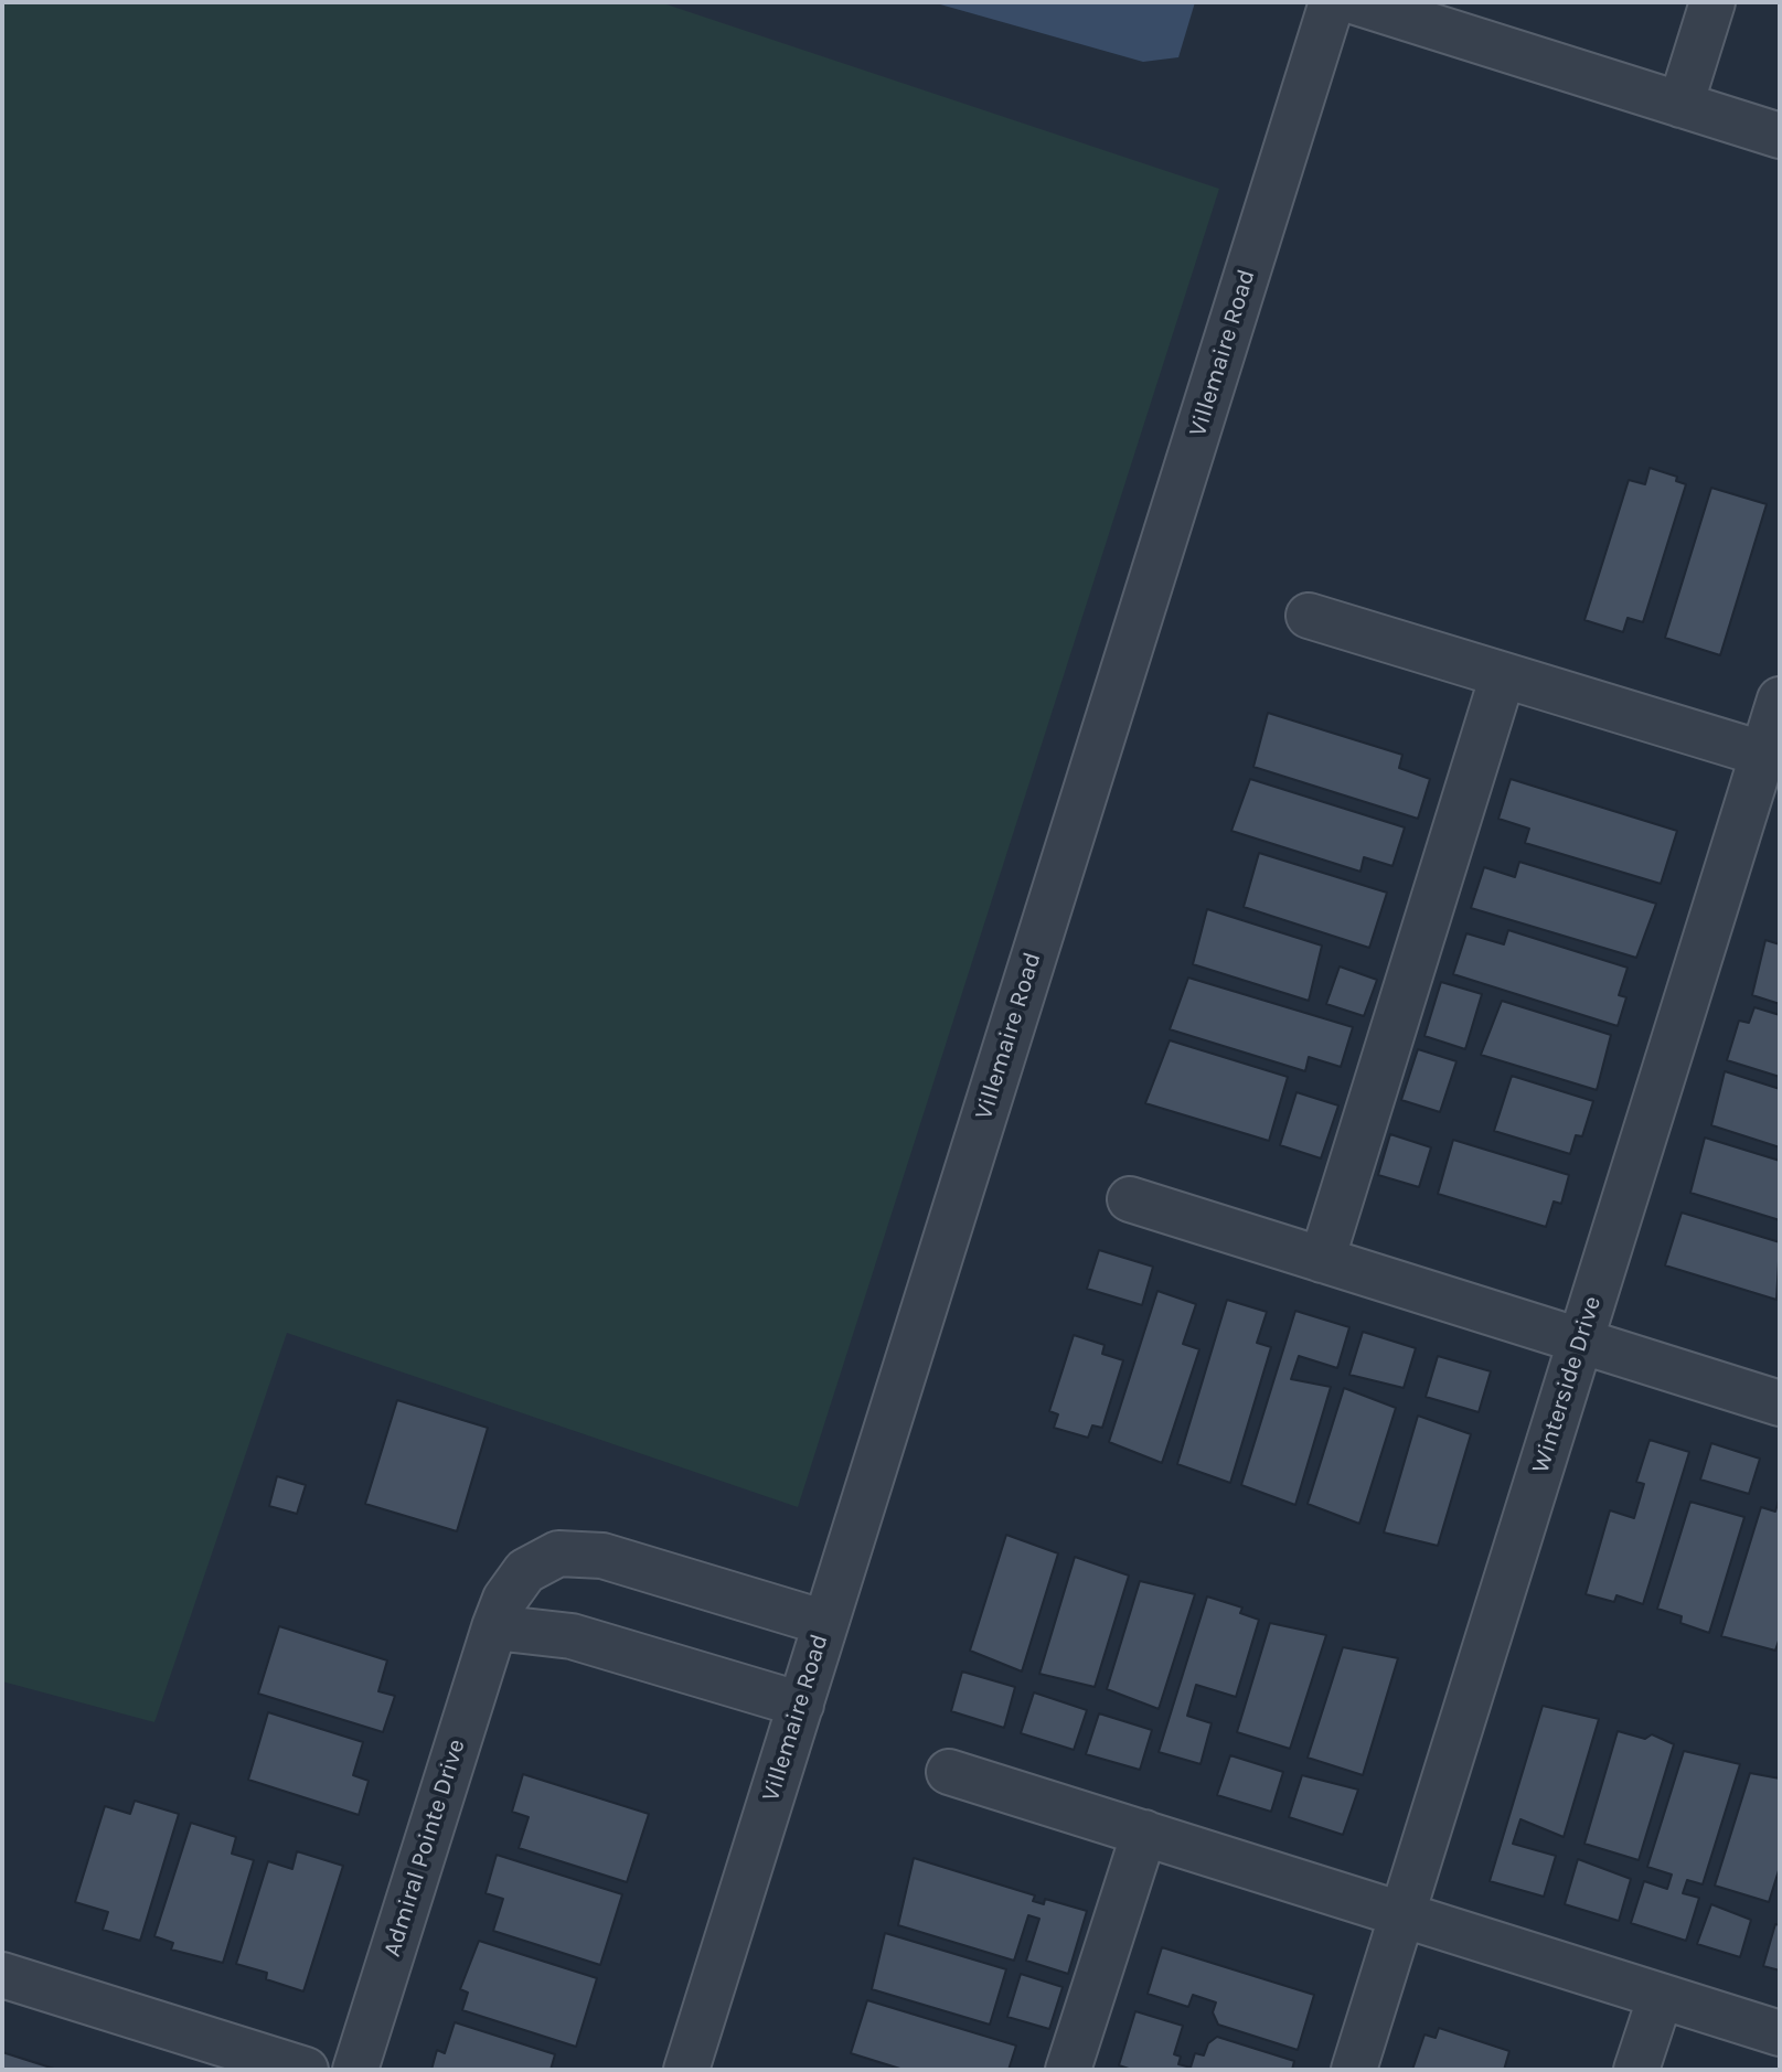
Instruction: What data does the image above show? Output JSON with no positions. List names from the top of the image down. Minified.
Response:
{"streets":{"street":["Villemaire Road","Winterside Drive","Admiral Pointe Drive"]},"crossings":[["Villemaire Road","Admiral Pointe Drive"]]}
